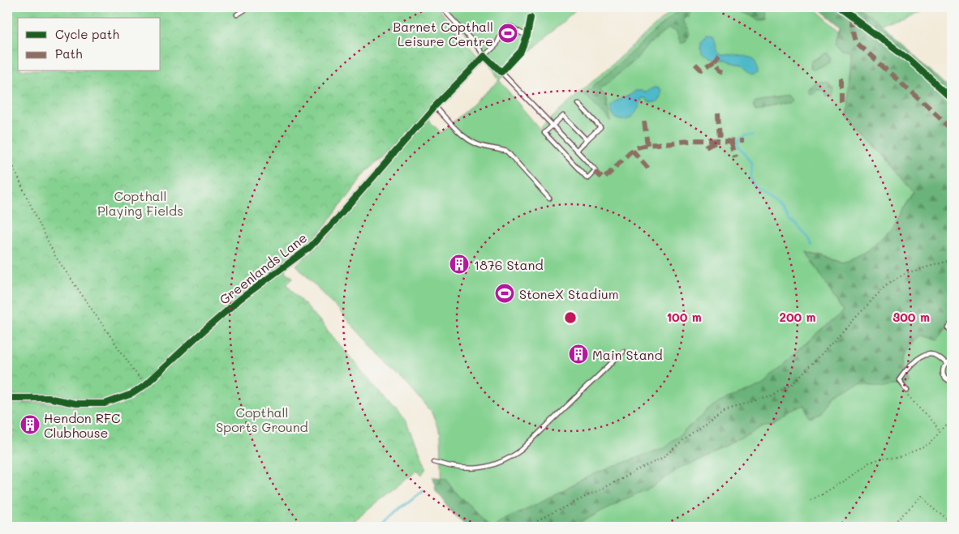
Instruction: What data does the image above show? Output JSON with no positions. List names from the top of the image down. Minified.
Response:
{"streets":{"street":["Greenlands Lane"]},"parks":["Copthall Playing Fields","Copthall Sports Ground"],"places":{"sports":["Barnet Copthall Leisure Centre","StoneX Stadium"],"building":["1876 Stand","Main Stand","Hendon RFC Clubhouse"]},"legend":["Cycle path","Path"],"rings":["100 m","200 m","300 m"]}
